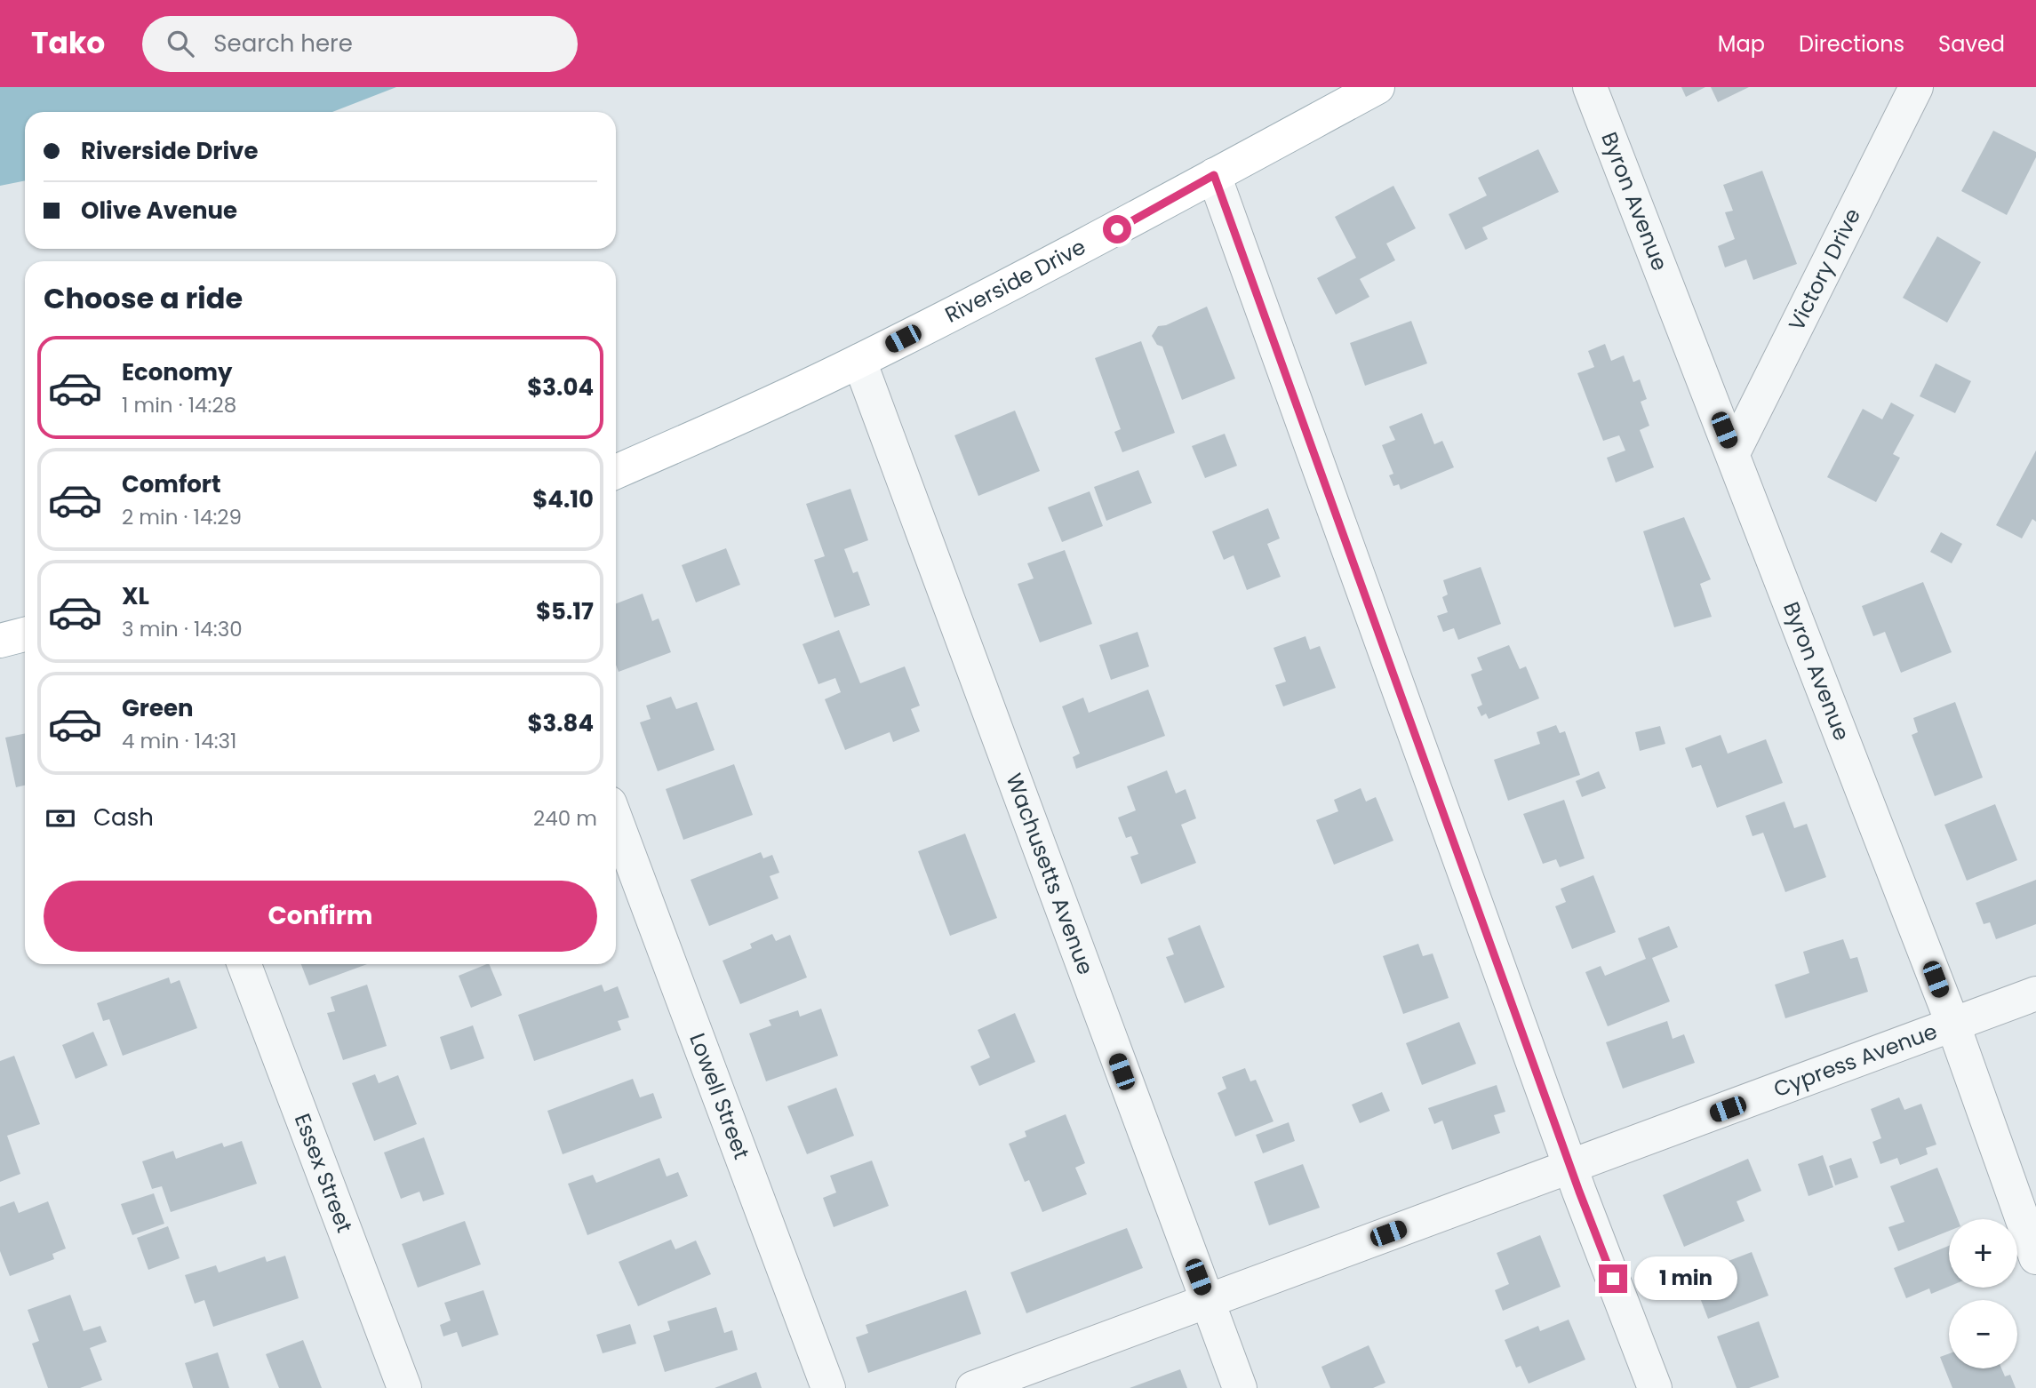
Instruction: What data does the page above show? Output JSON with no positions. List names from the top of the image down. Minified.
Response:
{"streets":{"main road":["Riverside Drive"],"street":["Byron Avenue","Victory Drive","Wachusetts Avenue","Cypress Avenue","Lowell Street","Essex Street"]},"crossings":[["Byron Avenue","Victory Drive"],["Byron Avenue","Cypress Avenue"],["Riverside Drive","Wachusetts Avenue"],["Wachusetts Avenue","Cypress Avenue"]],"page":{"header":"Tako","search":"Search here","nav":["Map","Directions","Saved"],"banner":["Riverside Drive","Olive Avenue"],"heading":"Choose a ride","list":[{"name":"Economy","note":"1 min · 14:28","value":"$3.04"},{"name":"Comfort","note":"2 min · 14:29","value":"$4.10"},{"name":"XL","note":"3 min · 14:30","value":"$5.17"},{"name":"Green","note":"4 min · 14:31","value":"$3.84"}],"pay":["Cash","240 m"],"buttons":"Confirm","map_buttons":["+","−"],"bubble":"1 min"}}
